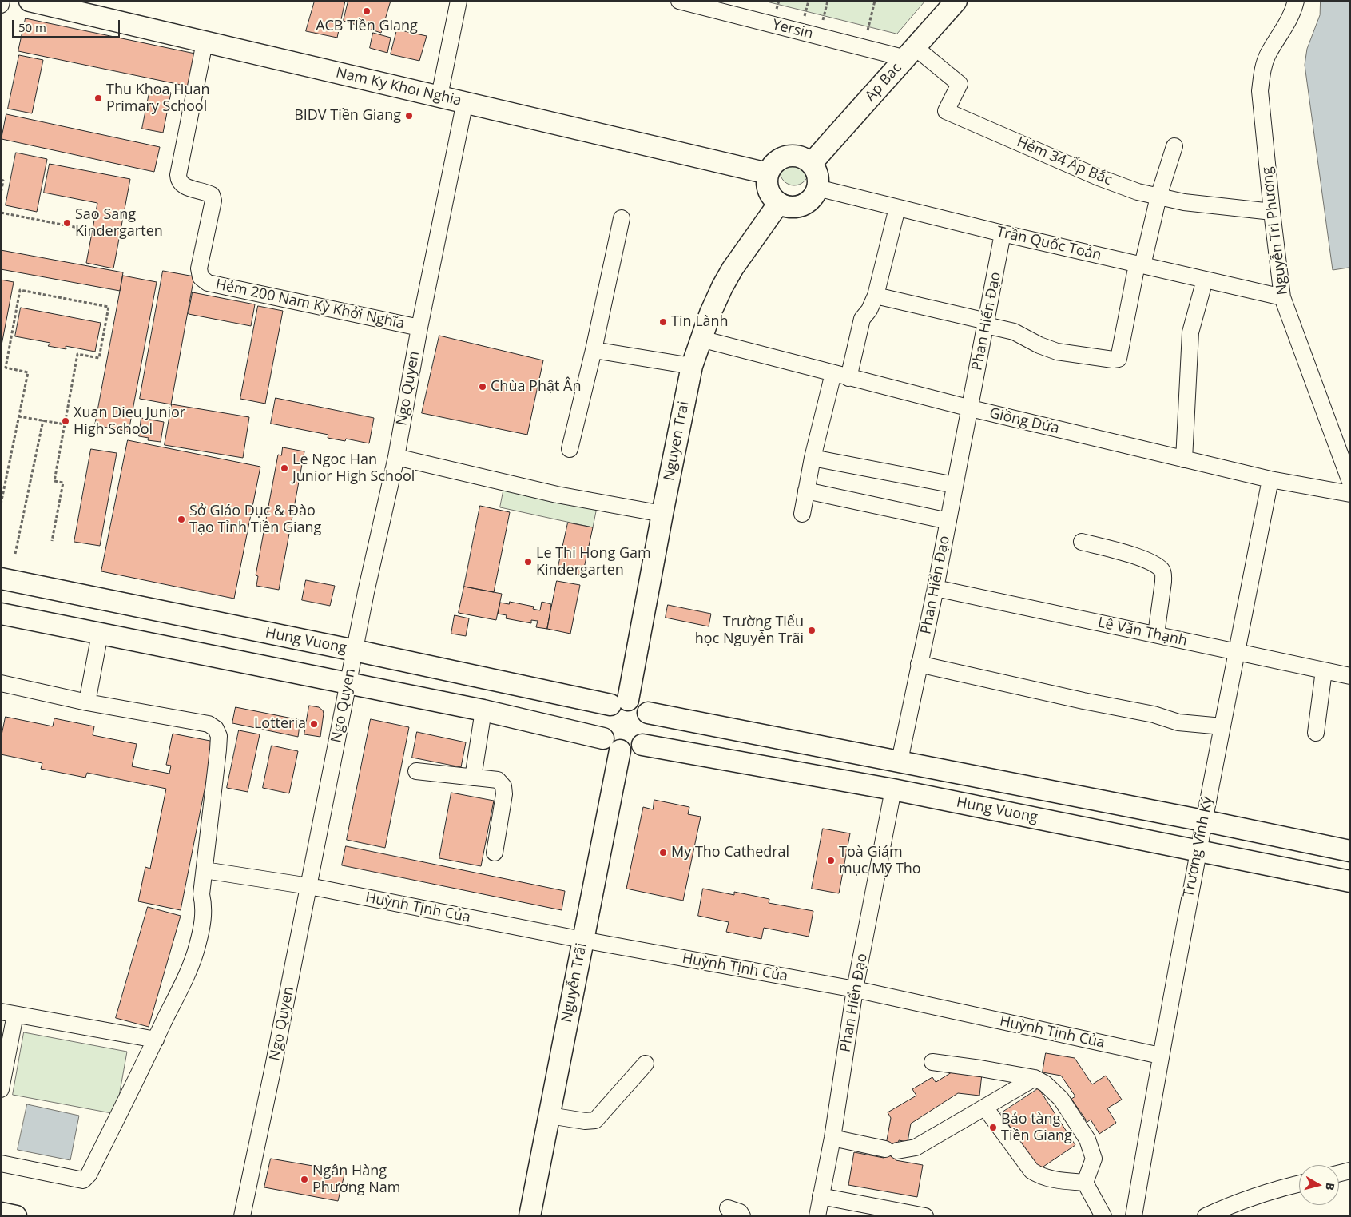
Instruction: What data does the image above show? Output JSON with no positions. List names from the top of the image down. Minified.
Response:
{"streets":{"main road":["Ap Bac","Nam Ky Khoi Nghia","Nguyen Trai","Hung Vuong","Nguyễn Trãi"],"street":["Yersin","Hẻm 34 Ấp Bắc","Nguyễn Tri Phương","Trần Quốc Toản","Hẻm 200 Nam Kỳ Khởi Nghĩa","Phan Hiến Đạo","Ngo Quyen","Giồng Dứa","Phan Hiển Đạo","Lê Văn Thạnh","Trương Vĩnh Ký","Huỳnh Tịnh Của"]},"crossings":[["Yersin","Ap Bac"],["Yersin","Hẻm 34 Ấp Bắc"],["Ap Bac","Nam Ky Khoi Nghia"],["Ap Bac","Hẻm 34 Ấp Bắc"],["Ap Bac","Trần Quốc Toản"],["Ap Bac","Nguyen Trai"],["Nam Ky Khoi Nghia","Trần Quốc Toản"],["Nam Ky Khoi Nghia","Hẻm 200 Nam Kỳ Khởi Nghĩa"],["Nam Ky Khoi Nghia","Ngo Quyen"],["Nam Ky Khoi Nghia","Nguyen Trai"],["Hẻm 34 Ấp Bắc","Nguyễn Tri Phương"],["Nguyễn Tri Phương","Trần Quốc Toản"],["Trần Quốc Toản","Phan Hiến Đạo"],["Trần Quốc Toản","Nguyen Trai"],["Hẻm 200 Nam Kỳ Khởi Nghĩa","Ngo Quyen"],["Phan Hiến Đạo","Giồng Dứa"],["Phan Hiến Đạo","Phan Hiển Đạo"],["Ngo Quyen","Hung Vuong"],["Ngo Quyen","Huỳnh Tịnh Của"],["Giồng Dứa","Nguyen Trai"],["Giồng Dứa","Phan Hiển Đạo"],["Giồng Dứa","Trương Vĩnh Ký"],["Nguyen Trai","Hung Vuong"],["Nguyen Trai","Nguyễn Trãi"],["Phan Hiển Đạo","Lê Văn Thạnh"],["Phan Hiển Đạo","Hung Vuong"],["Phan Hiển Đạo","Huỳnh Tịnh Của"],["Lê Văn Thạnh","Trương Vĩnh Ký"],["Hung Vuong","Trương Vĩnh Ký"],["Hung Vuong","Nguyễn Trãi"],["Trương Vĩnh Ký","Huỳnh Tịnh Của"],["Huỳnh Tịnh Của","Nguyễn Trãi"]],"places":["ACB Tiền Giang","Thu Khoa Huan Primary School","BIDV Tiền Giang","Sao Sang Kindergarten","Tin Lành","Chùa Phật Ân","Xuan Dieu Junior High School","Le Ngoc Han Junior High School","Sở Giáo Dục & Đào Tạo Tỉnh Tiền Giang","Le Thi Hong Gam Kindergarten","Trường Tiểu học Nguyễn Trãi","Lotteria","My Tho Cathedral","Toà Giám mục Mỹ Tho","Bảo tàng Tiền Giang","Ngân Hàng Phương Nam"],"scale_bar":"50 m","north":"right"}
